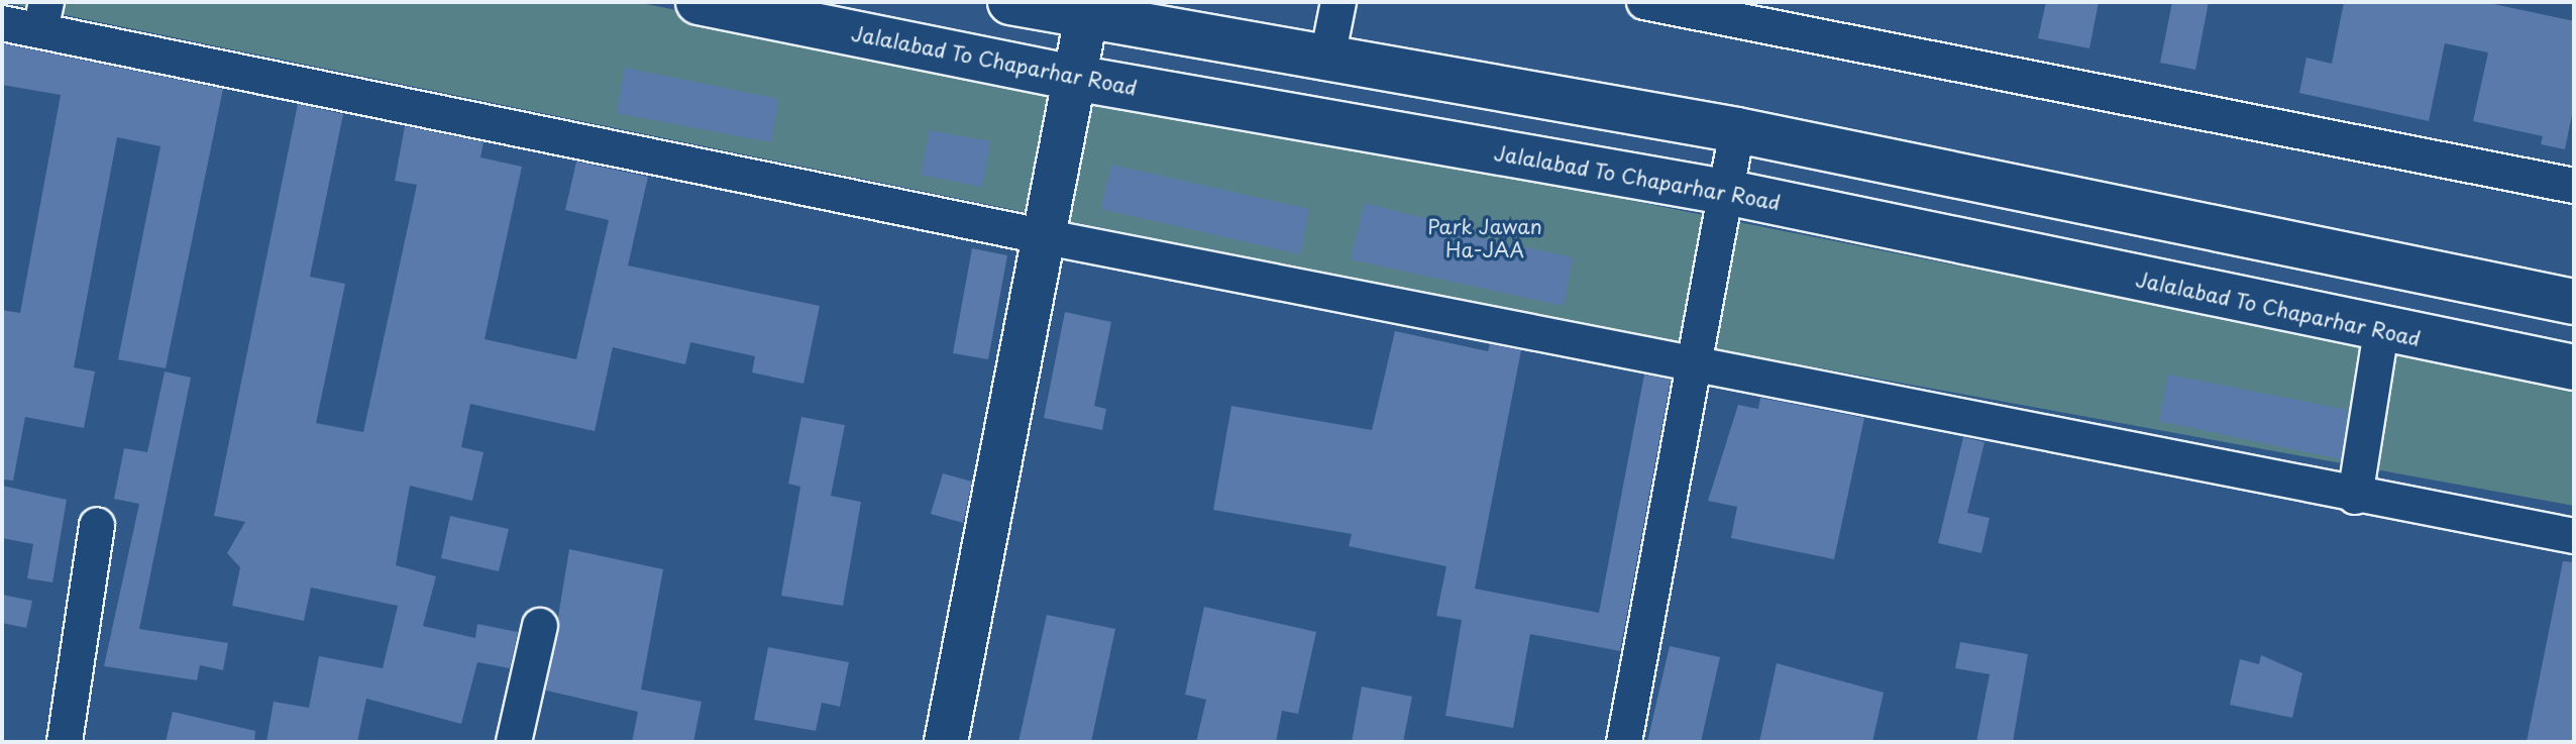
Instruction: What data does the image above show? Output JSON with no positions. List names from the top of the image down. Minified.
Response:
{"streets":{"main road":["Jalalabad To Chaparhar Road"]},"parks":["Park Jawan Ha-JAA"]}
